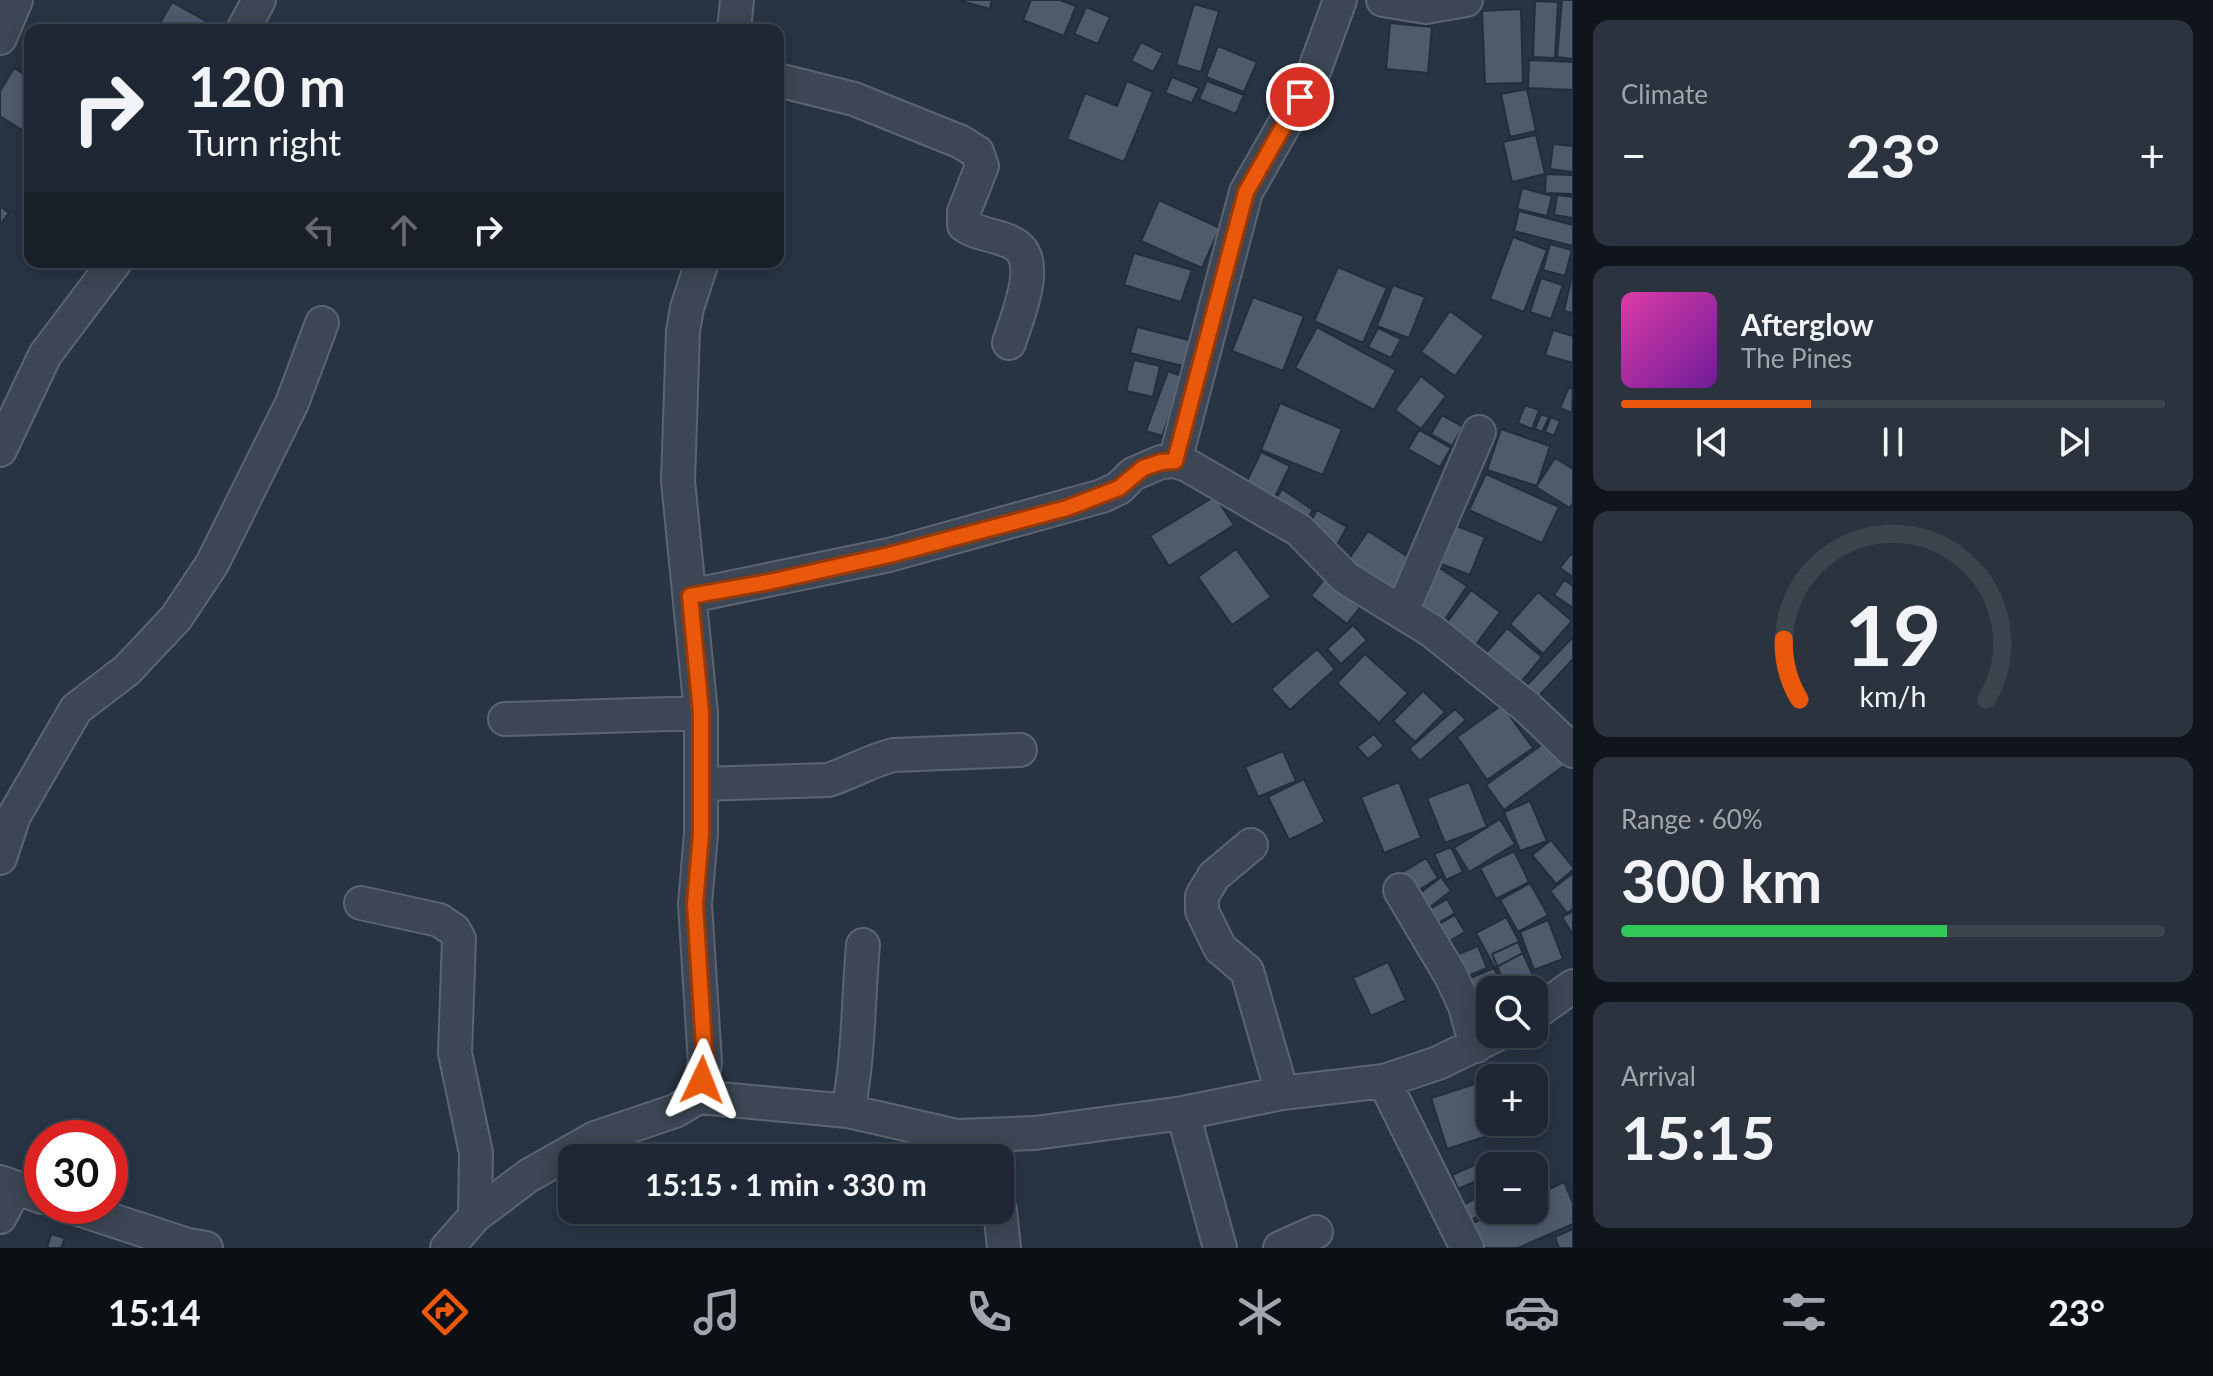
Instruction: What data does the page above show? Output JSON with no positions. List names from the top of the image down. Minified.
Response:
{"page":{"tile":["Climate",["Range · 60%","300 km"],["Arrival","15:15"]],"turn":["120 m","Turn right"],"heat":["−","23°","+"],"song":["Afterglow","The Pines"],"map_buttons":["+","−"],"limit":"30","trip":"15:15 · 1 min · 330 m","tabs":["15:14","23°"],"gauge":["19","km/h"]}}
